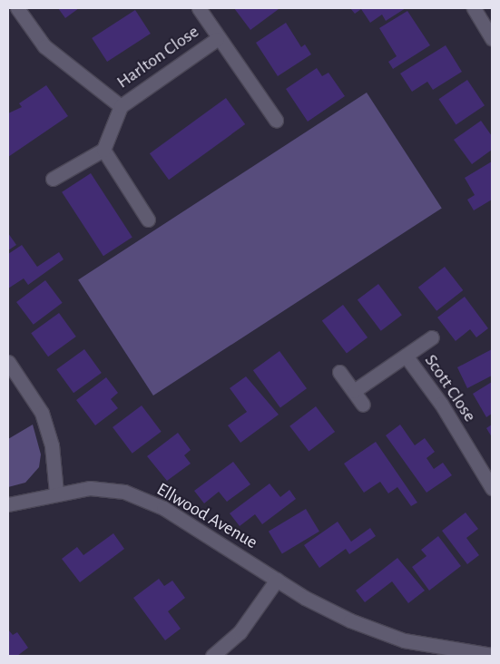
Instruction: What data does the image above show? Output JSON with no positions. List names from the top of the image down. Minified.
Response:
{"streets":{"street":["Harlton Close","Scott Close","Ellwood Avenue"]}}
